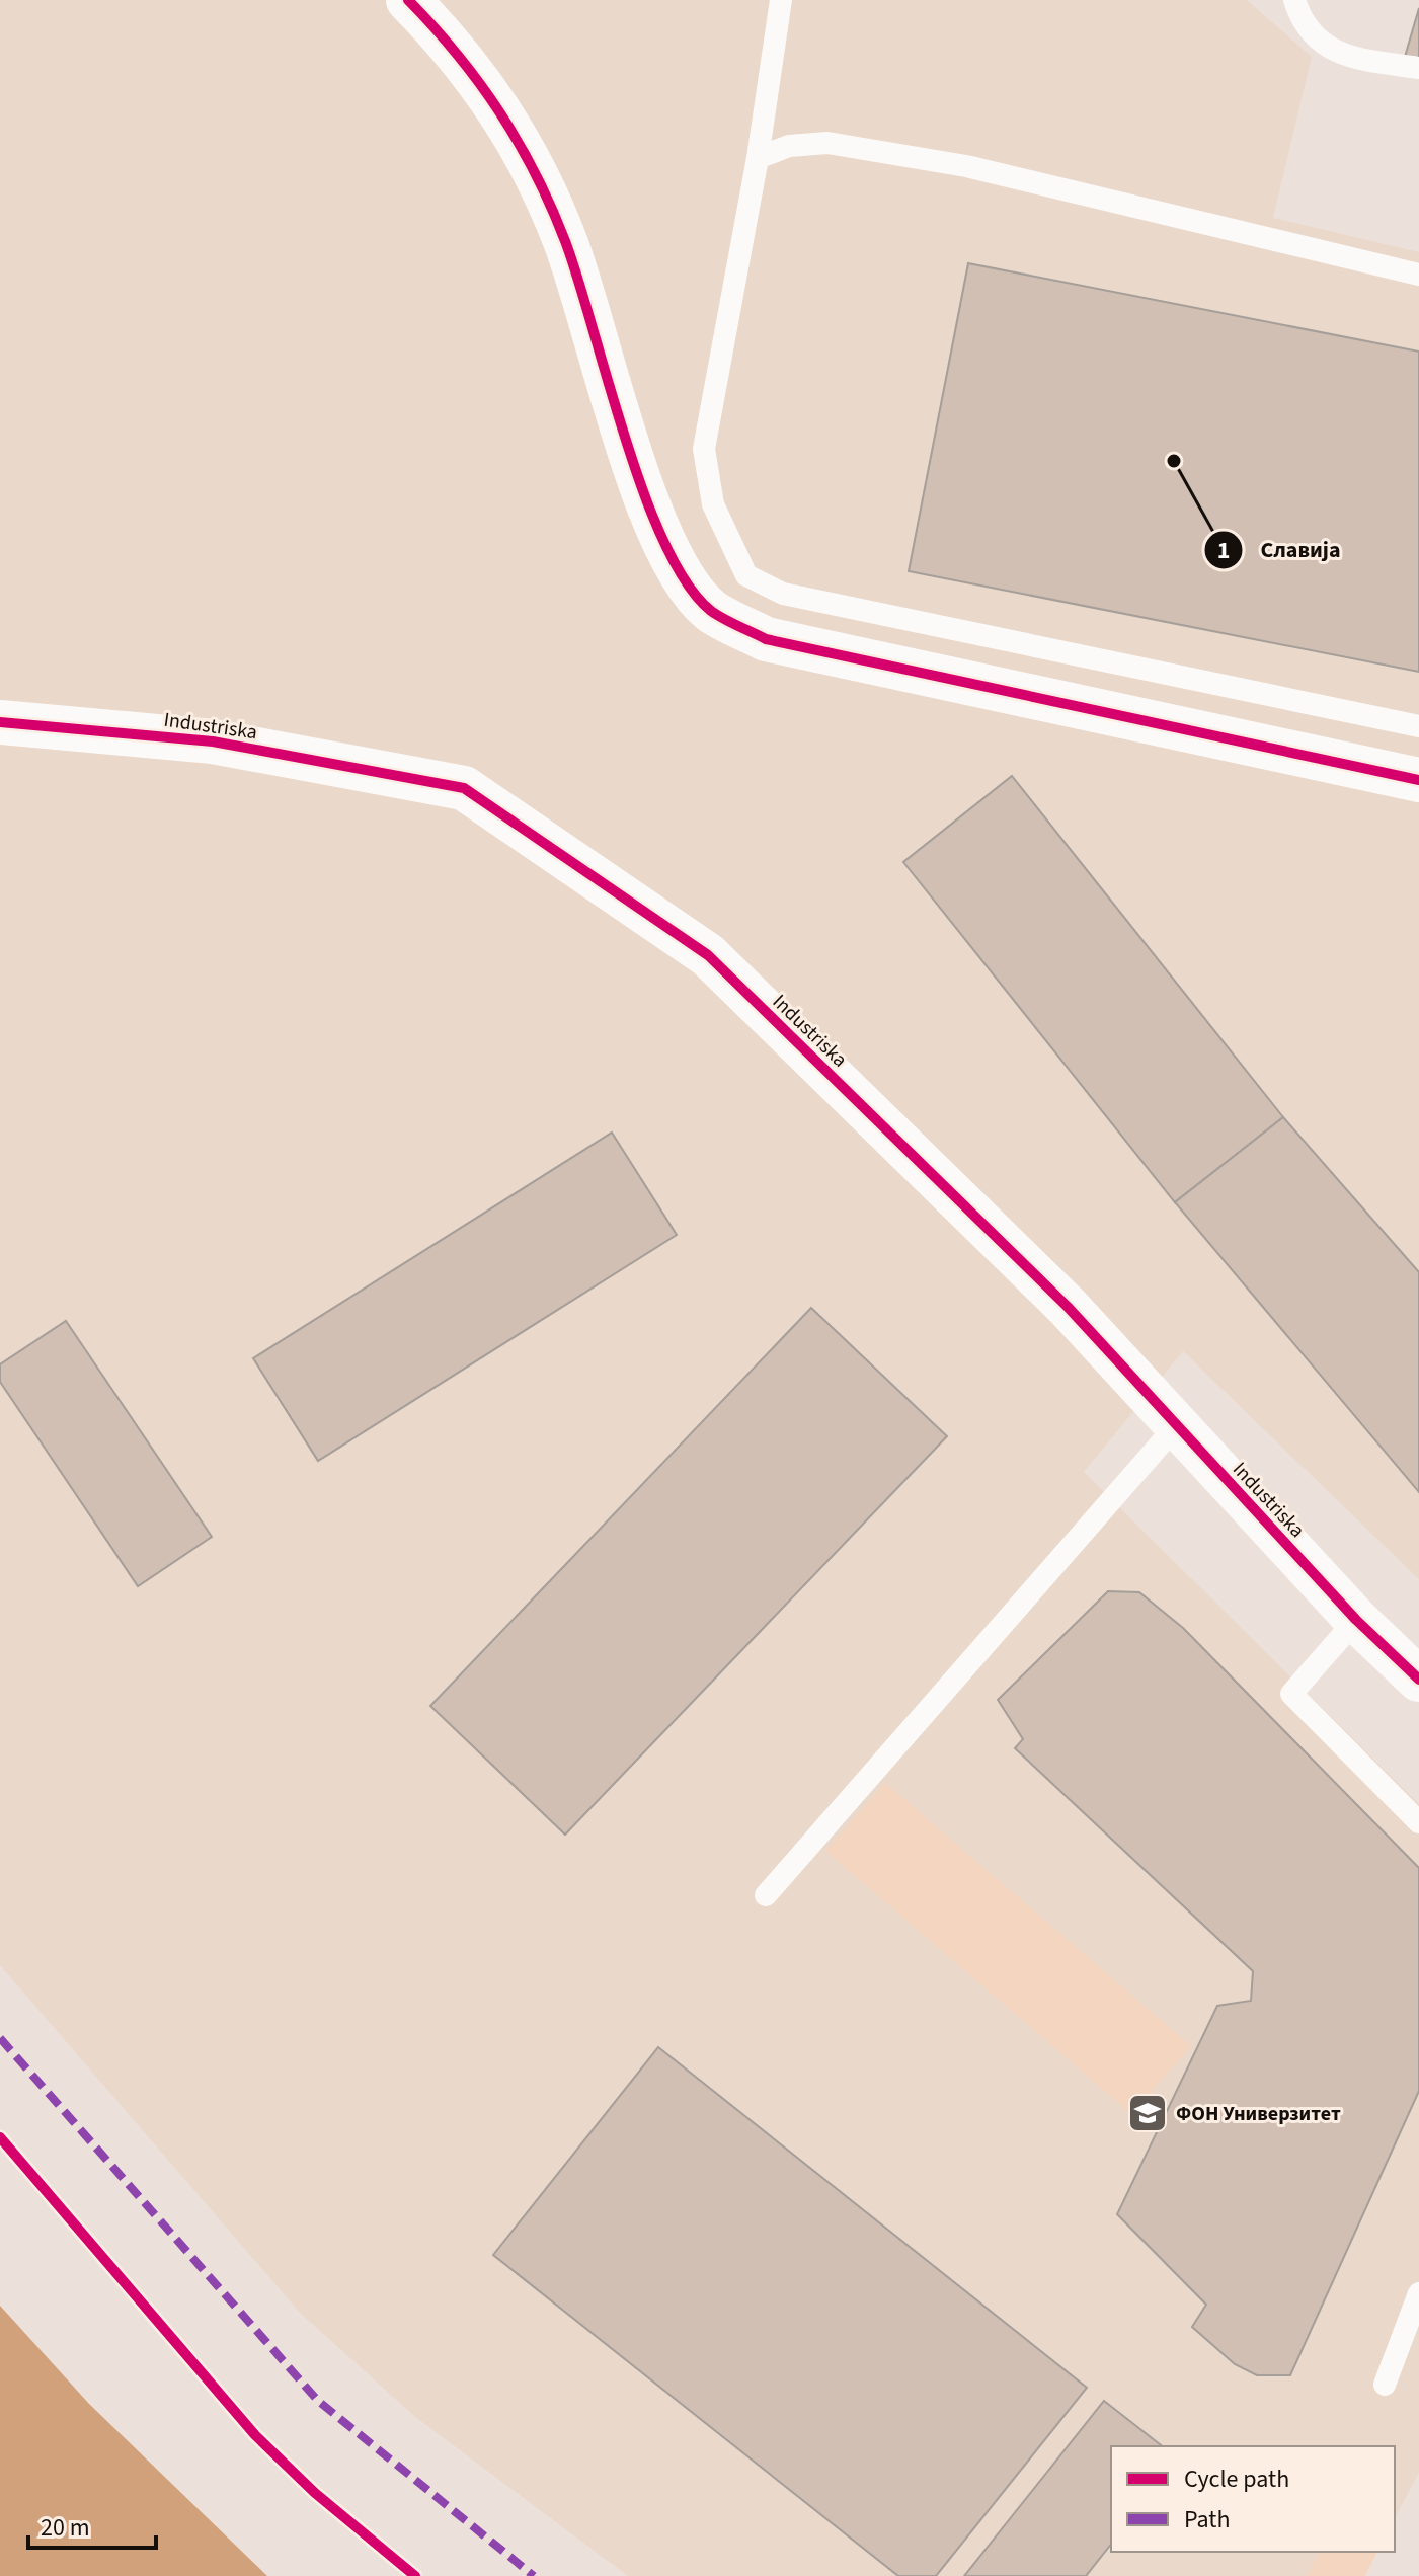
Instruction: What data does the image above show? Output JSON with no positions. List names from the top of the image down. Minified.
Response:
{"streets":{"street":["Industriska"]},"places":{"other":["Славија"],"school or university":["ФОН Универзитет"]},"legend":["Cycle path","Path"],"scale_bar":"20 m"}
